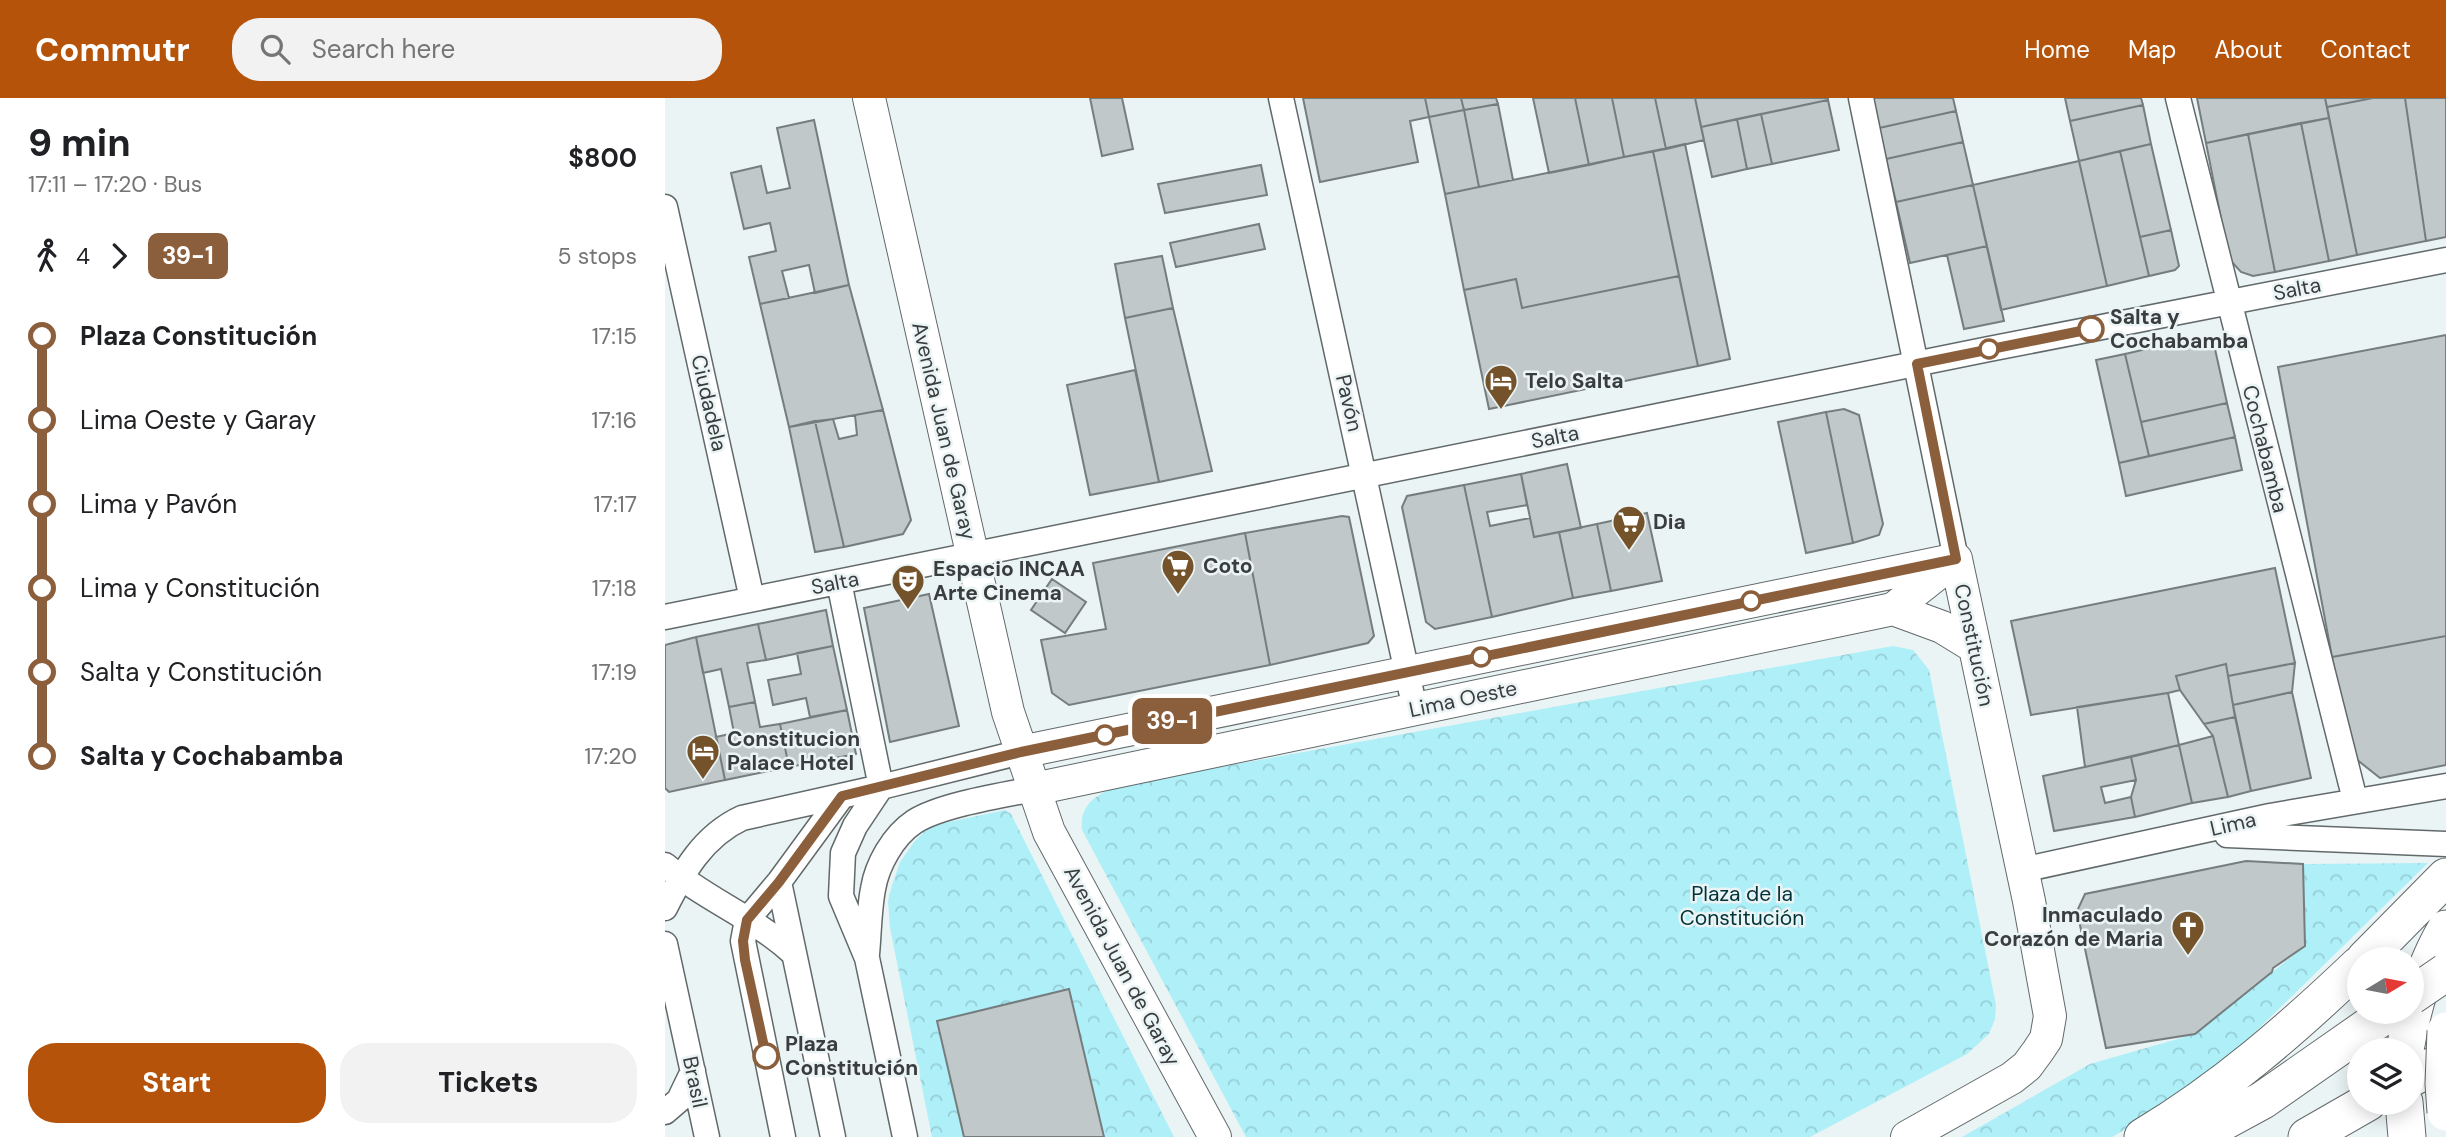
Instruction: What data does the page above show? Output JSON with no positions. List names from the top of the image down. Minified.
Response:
{"streets":{"main road":["Avenida Juan de Garay","Constitución","Lima Oeste"],"street":["Salta","Ciudadela","Pavón","Cochabamba","Lima","Brasil"]},"crossings":[["Salta","Ciudadela"],["Salta","Pavón"],["Salta","Avenida Juan de Garay"],["Salta","Cochabamba"],["Salta","Constitución"],["Pavón","Lima Oeste"],["Avenida Juan de Garay","Lima Oeste"],["Cochabamba","Lima"],["Constitución","Lima Oeste"],["Constitución","Lima"]],"parks":["Plaza de la Constitución"],"places":{"other":["Salta y Cochabamba","Plaza Constitución"],"hotel":["Telo Salta","Constitucion Palace Hotel"],"supermarket":["Dia","Coto"],"theatre":["Espacio INCAA Arte Cinema"],"church":["Inmaculado Corazón de Maria"]},"lines":["bus line 39-1"],"north":"right","page":{"header":"Commutr","search":"Search here","nav":["Home","Map","About","Contact"],"heading":["9 min","17:11 – 17:20 · Bus","$800"],"on_map":"39-1","legs":["4","39-1","5 stops"],"list":[{"name":"Plaza Constitución","value":"17:15"},{"name":"Lima Oeste y Garay","value":"17:16"},{"name":"Lima y Pavón","value":"17:17"},{"name":"Lima y Constitución","value":"17:18"},{"name":"Salta y Constitución","value":"17:19"},{"name":"Salta y Cochabamba","value":"17:20"}],"buttons":["Start","Tickets"]}}
